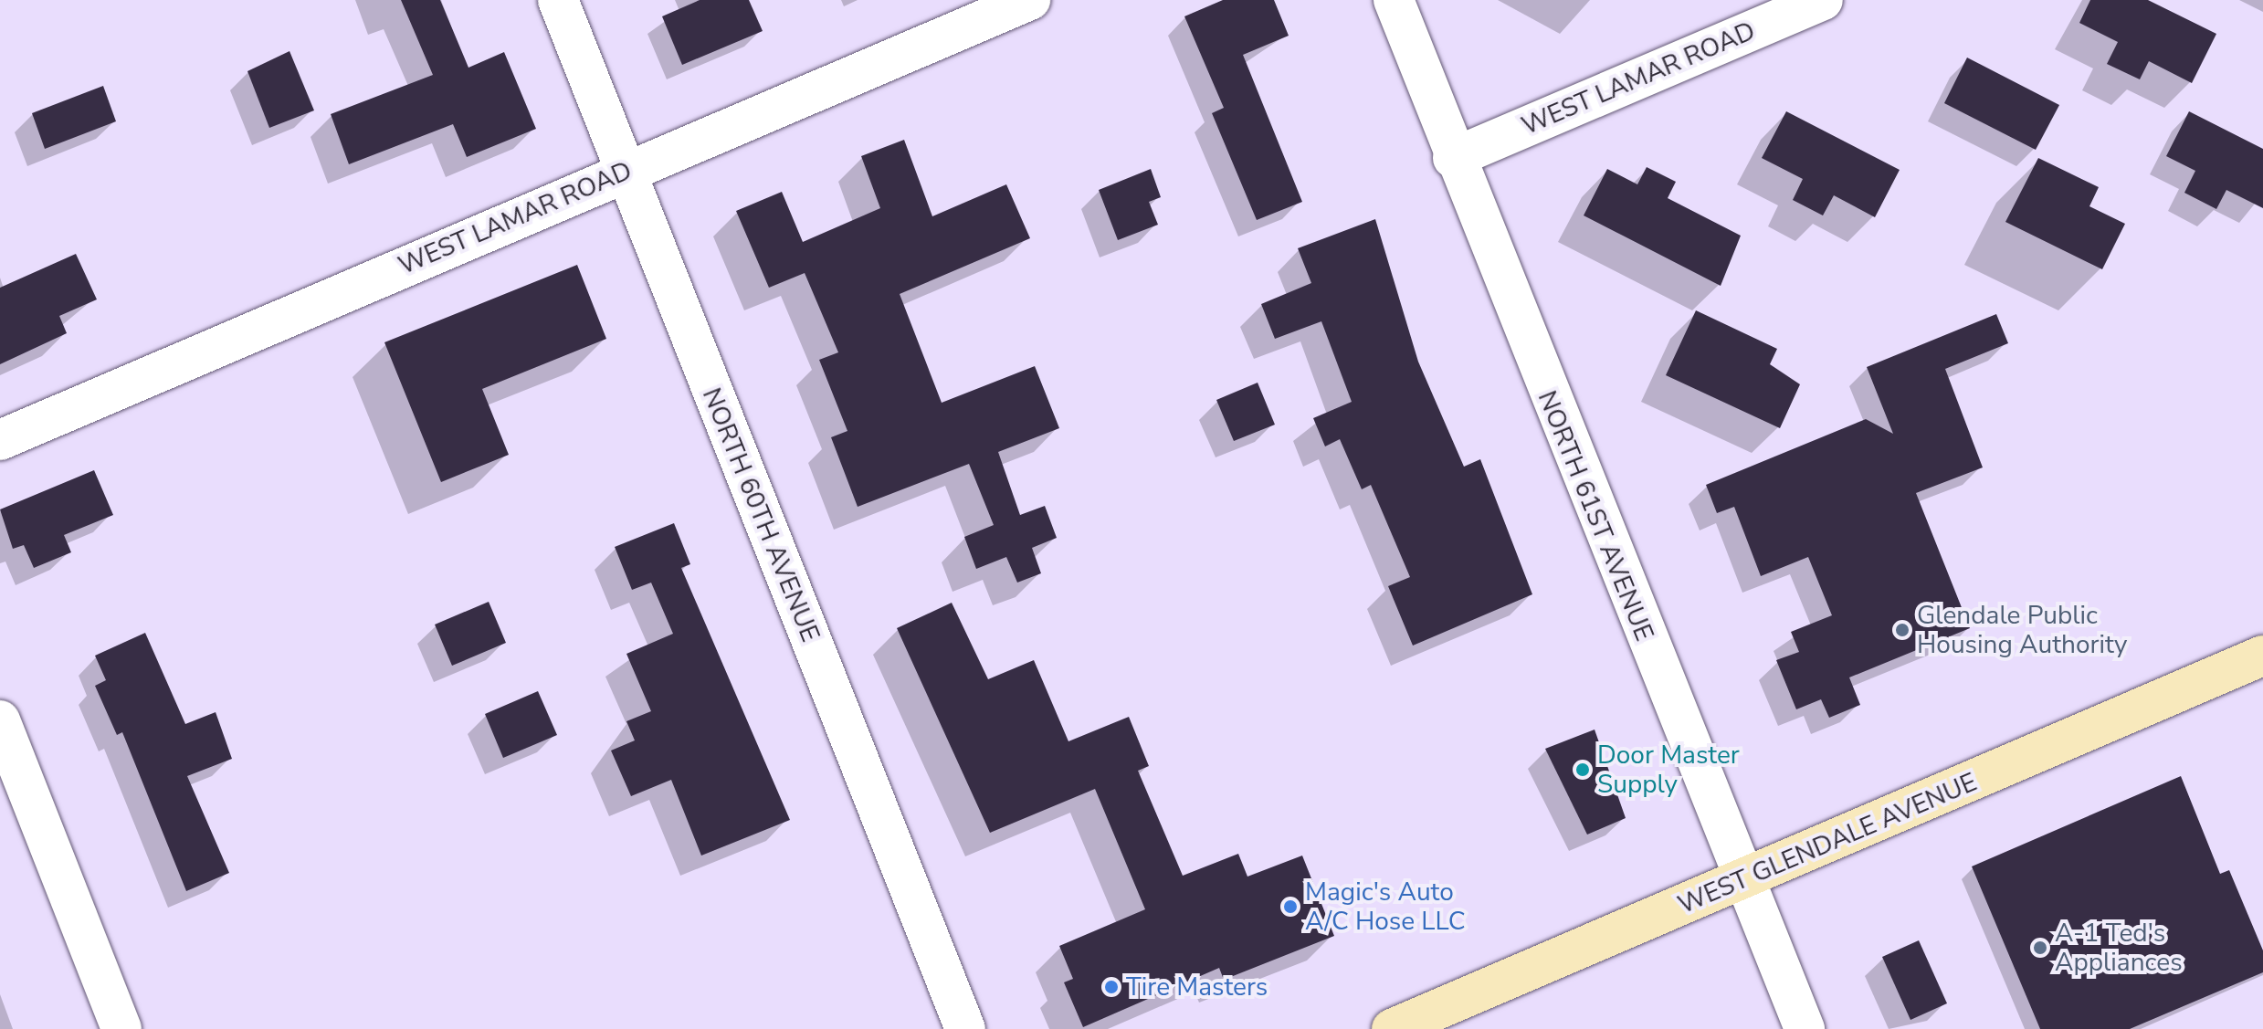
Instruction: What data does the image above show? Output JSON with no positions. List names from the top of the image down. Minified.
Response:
{"streets":{"main road":["WEST GLENDALE AVENUE"],"street":["WEST LAMAR ROAD","NORTH 60TH AVENUE","NORTH 61ST AVENUE"]},"crossings":[["WEST LAMAR ROAD","NORTH 60TH AVENUE"],["WEST LAMAR ROAD","NORTH 61ST AVENUE"],["NORTH 61ST AVENUE","WEST GLENDALE AVENUE"]],"places":["Glendale Public Housing Authority","Door Master Supply","Magic's Auto A/C Hose LLC","A-1 Ted's Appliances","Tire Masters"]}
